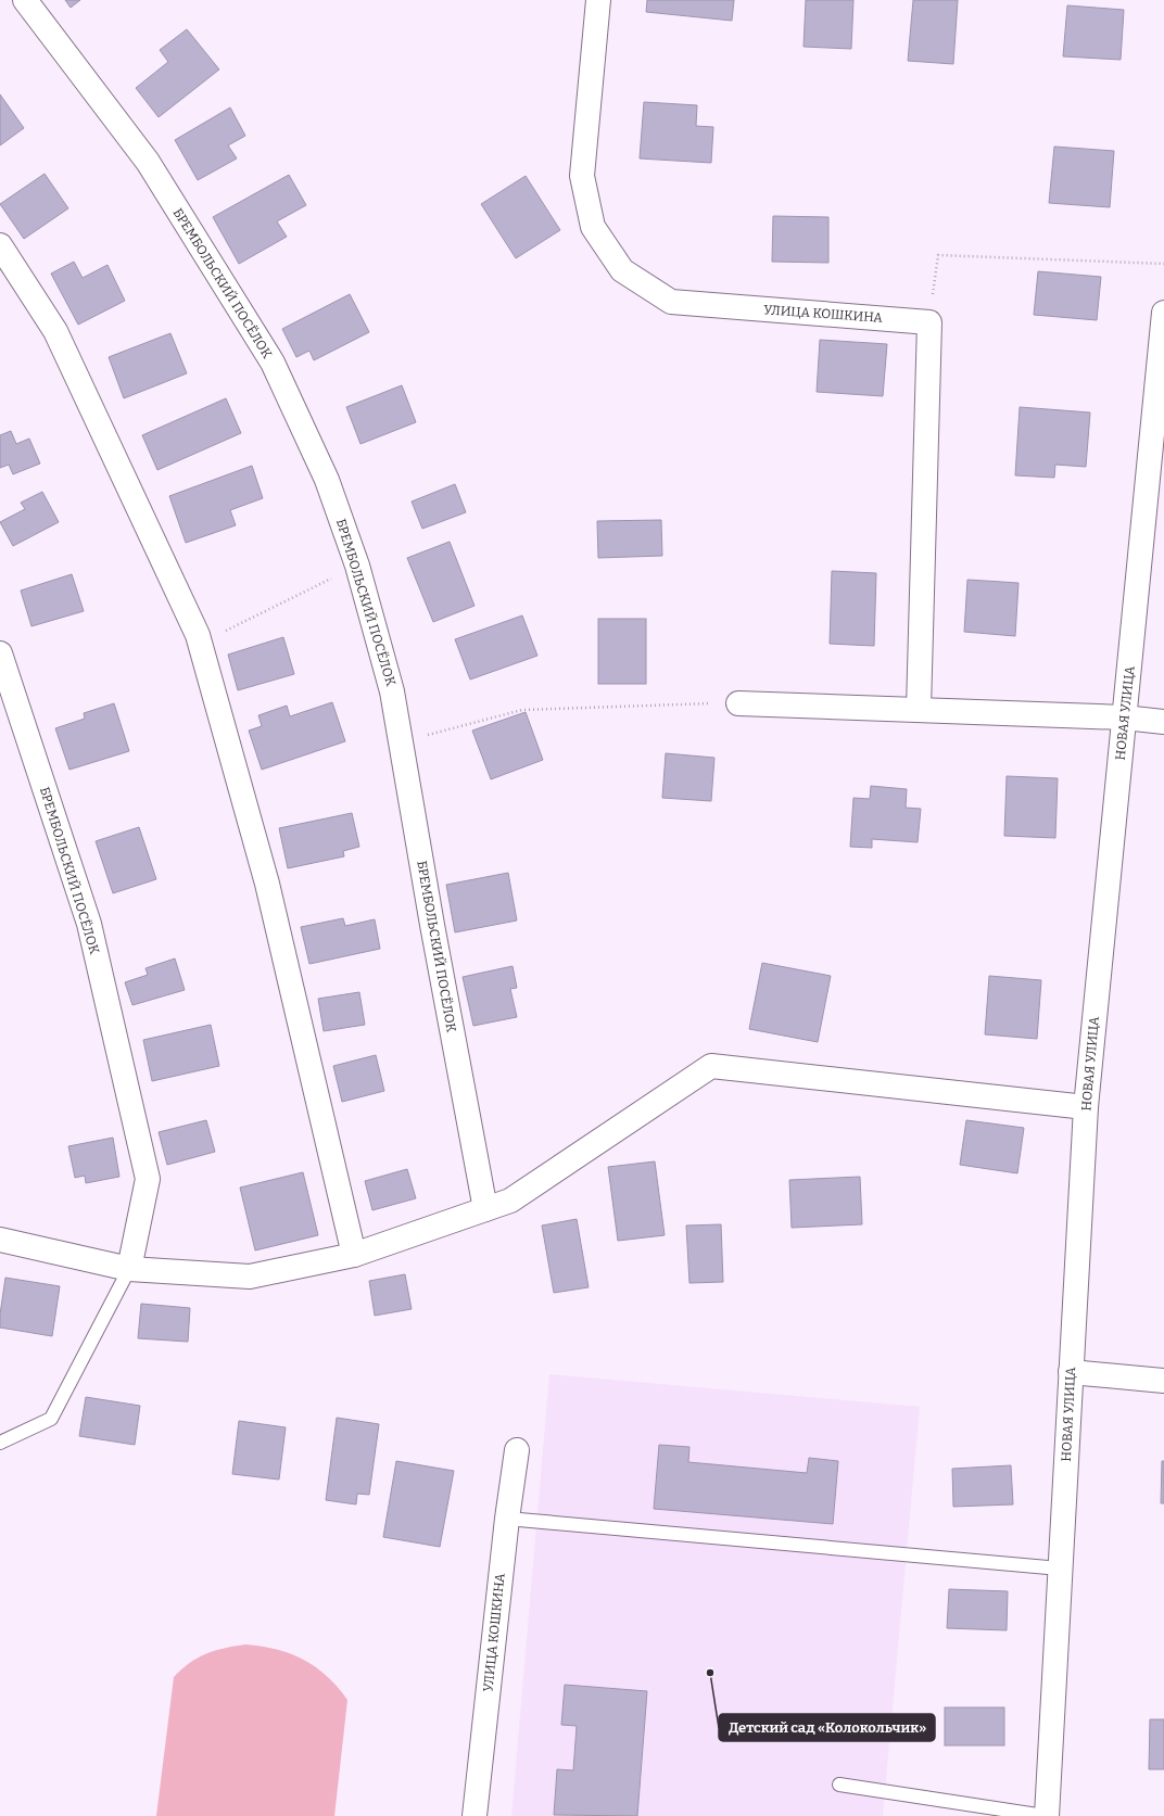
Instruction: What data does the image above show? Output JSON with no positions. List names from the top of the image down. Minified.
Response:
{"streets":{"street":["БРЕМБОЛЬСКИЙ ПОСЁЛОК","УЛИЦА КОШКИНА","НОВАЯ УЛИЦА"]},"places":["Детский сад «Колокольчик»"]}
